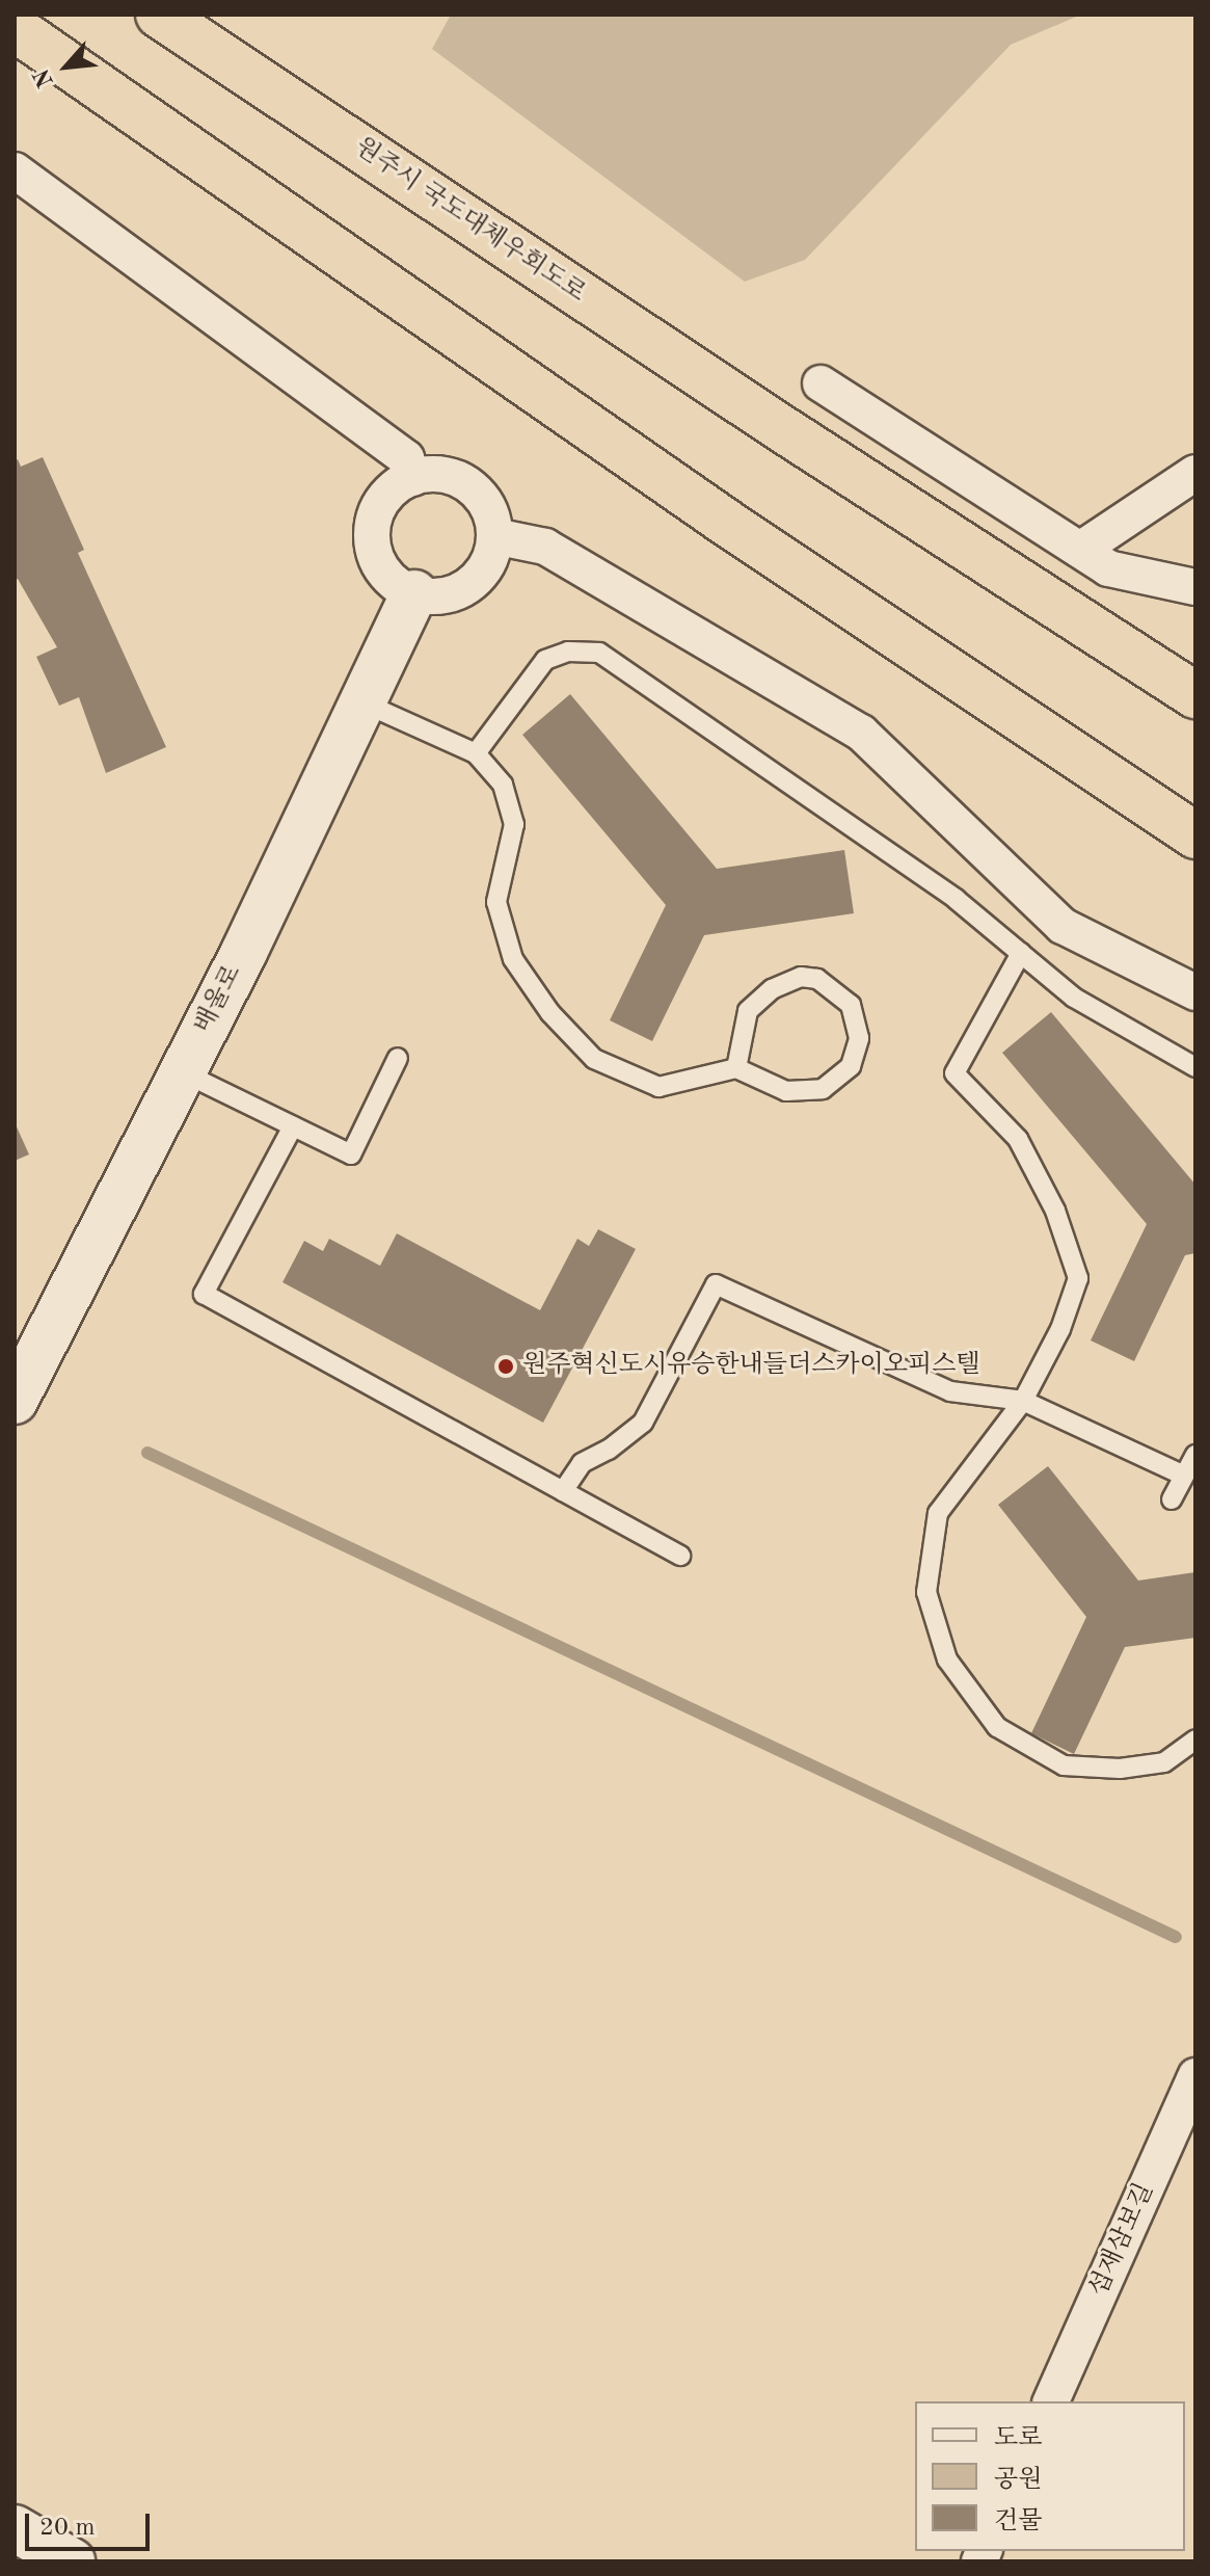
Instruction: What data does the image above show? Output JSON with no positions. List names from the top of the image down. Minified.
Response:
{"streets":{"highway":["원주시 국도대체우회도로"],"street":["배울로","섭재삼보길"]},"places":["원주혁신도시유승한내들더스카이오피스텔"],"legend":["도로","공원","건물"],"scale_bar":"20 m","north":"bottom left"}
